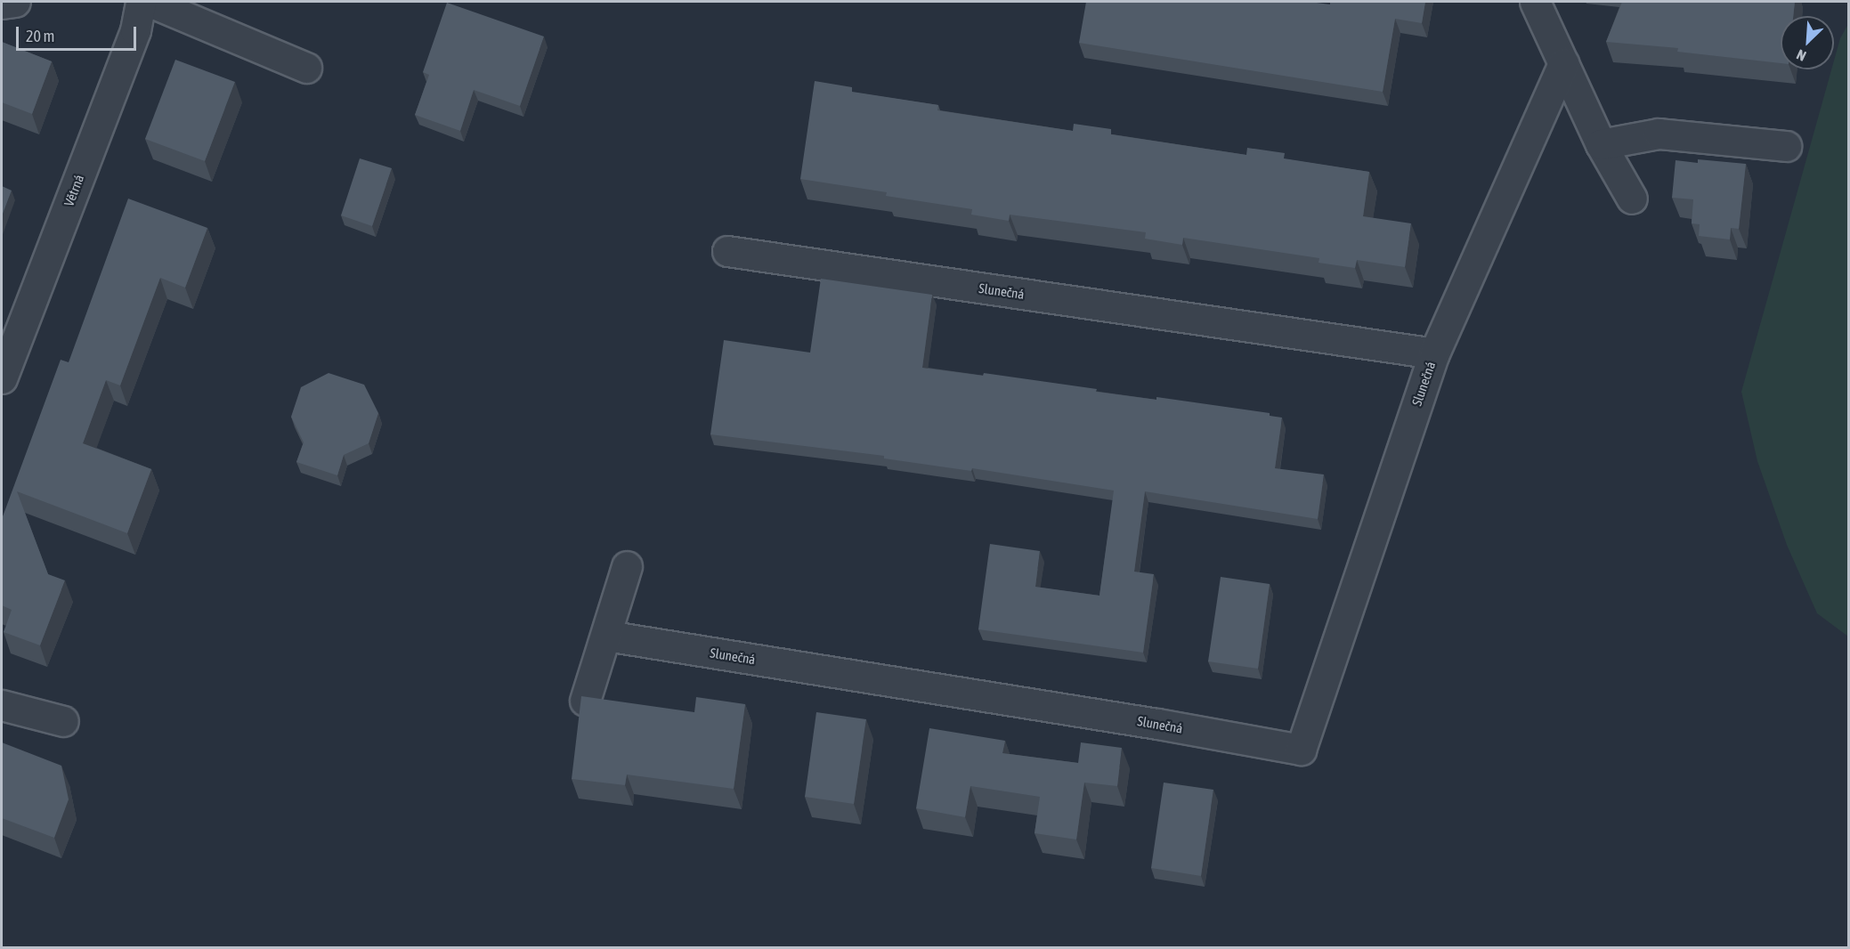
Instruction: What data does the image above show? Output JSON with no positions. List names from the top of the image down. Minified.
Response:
{"streets":{"street":["Větrná","Slunečná"]},"scale_bar":"20 m","north":"bottom left"}
